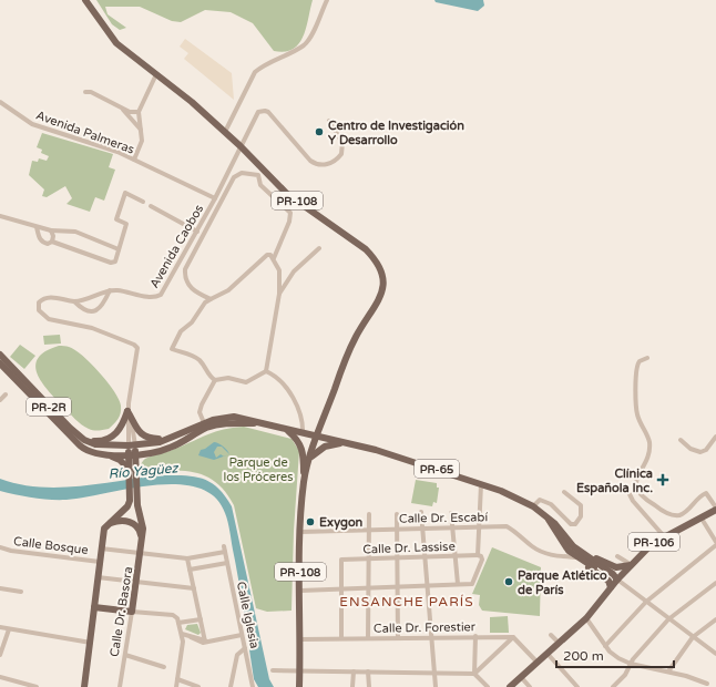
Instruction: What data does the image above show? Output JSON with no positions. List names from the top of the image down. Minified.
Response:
{"streets":{"main road":["PR-108","PR-2R","PR-65","PR-106","Calle Dr. Basora"],"street":["Avenida Palmeras","Avenida Caobos","Calle Dr. Escabí","Calle Bosque","Calle Dr. Lassise","Calle Iglesia","Calle Dr. Forestier"]},"crossings":[["Avenida Palmeras","Avenida Caobos"],["PR-108","Avenida Caobos"],["PR-108","PR-65"],["PR-108","Calle Dr. Escabí"],["PR-108","Calle Dr. Forestier"],["Avenida Caobos","PR-65"],["Avenida Caobos","Calle Dr. Basora"],["PR-2R","PR-65"],["PR-2R","Calle Dr. Basora"],["PR-65","Calle Dr. Escabí"],["PR-65","PR-106"],["PR-65","Calle Dr. Basora"]],"districts":["ENSANCHE PARÍS"],"water":["Río Yagüez"],"parks":["Parque de los Próceres"],"places":{"other":["Centro de Investigación Y Desarrollo","Exygon","Parque Atlético de París"],"health":["Clínica Española Inc."]},"scale_bar":"200 m"}
